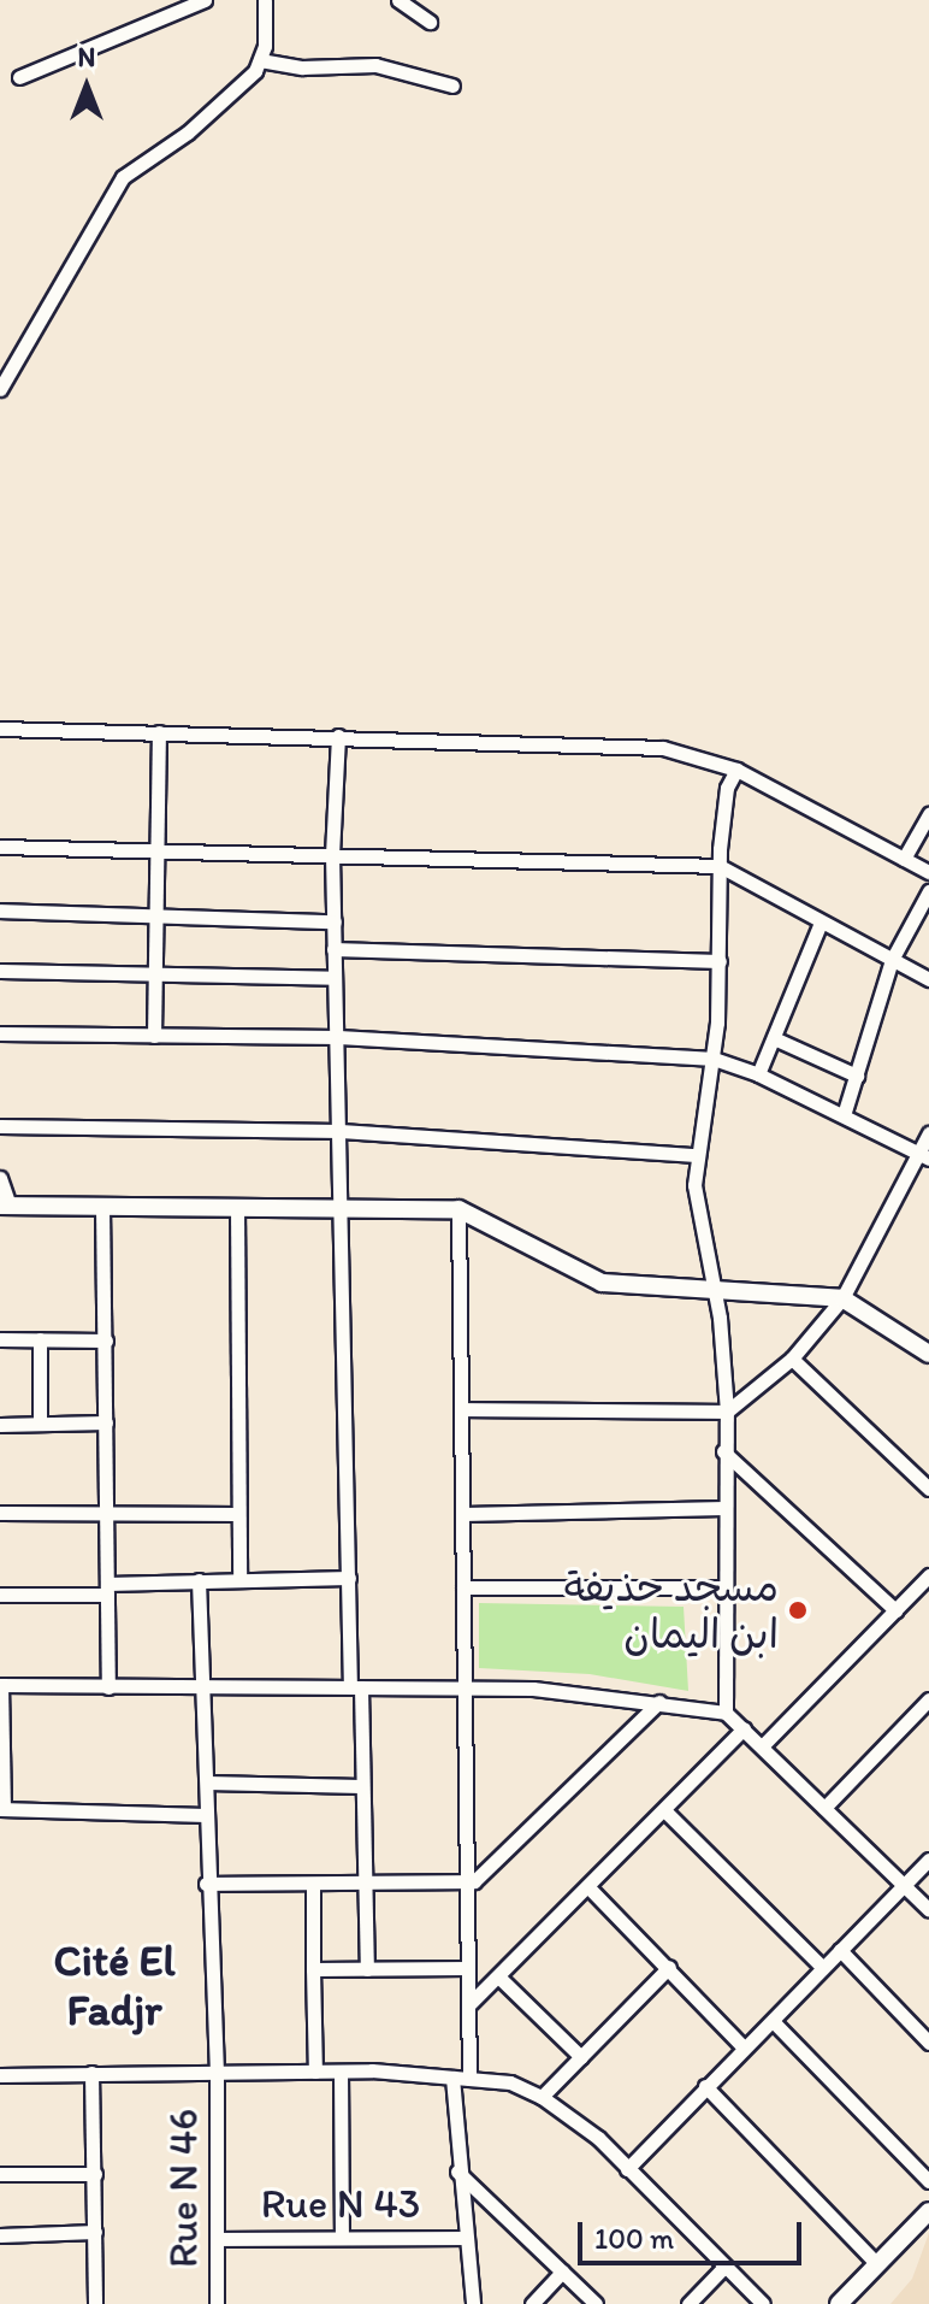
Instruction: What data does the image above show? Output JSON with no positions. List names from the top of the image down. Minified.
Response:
{"streets":{"street":["Rue N 46","Rue N 43"]},"crossings":[["Rue N 46","Rue N 43"]],"districts":["Cité El Fadjr"],"places":["مسجد حذيفة ابن اليمان"],"scale_bar":"100 m","north":"top"}
